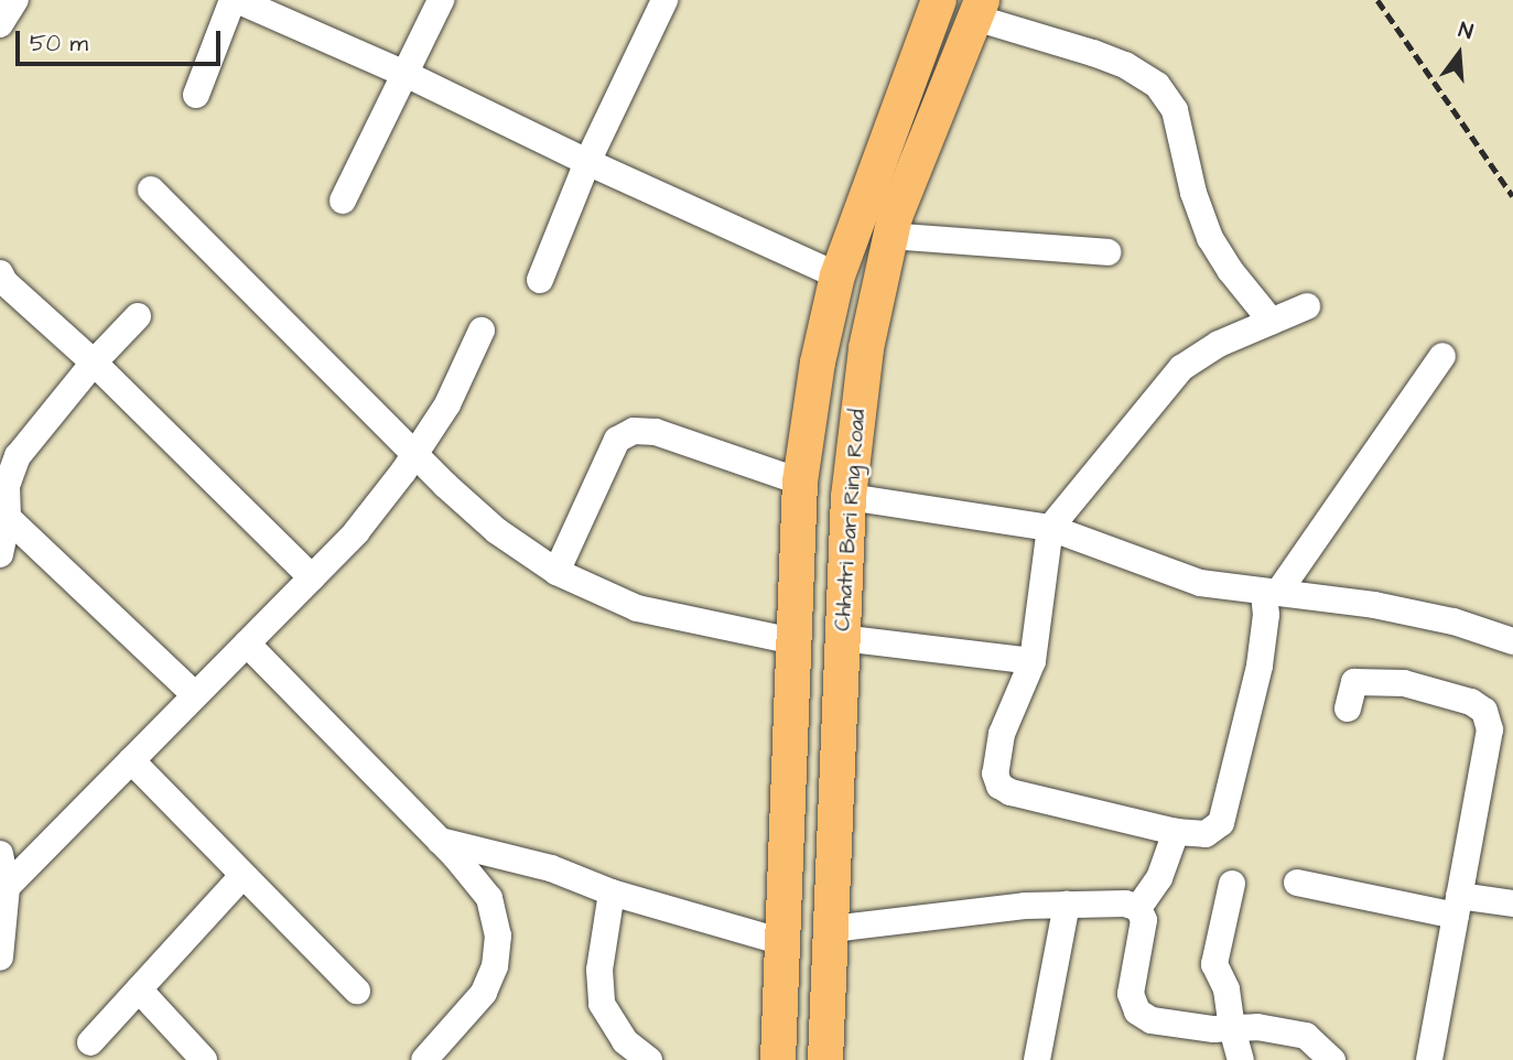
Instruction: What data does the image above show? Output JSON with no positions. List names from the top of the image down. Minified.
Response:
{"streets":{"main road":["Chhatri Bari Ring Road"]},"scale_bar":"50 m","north":"top"}
